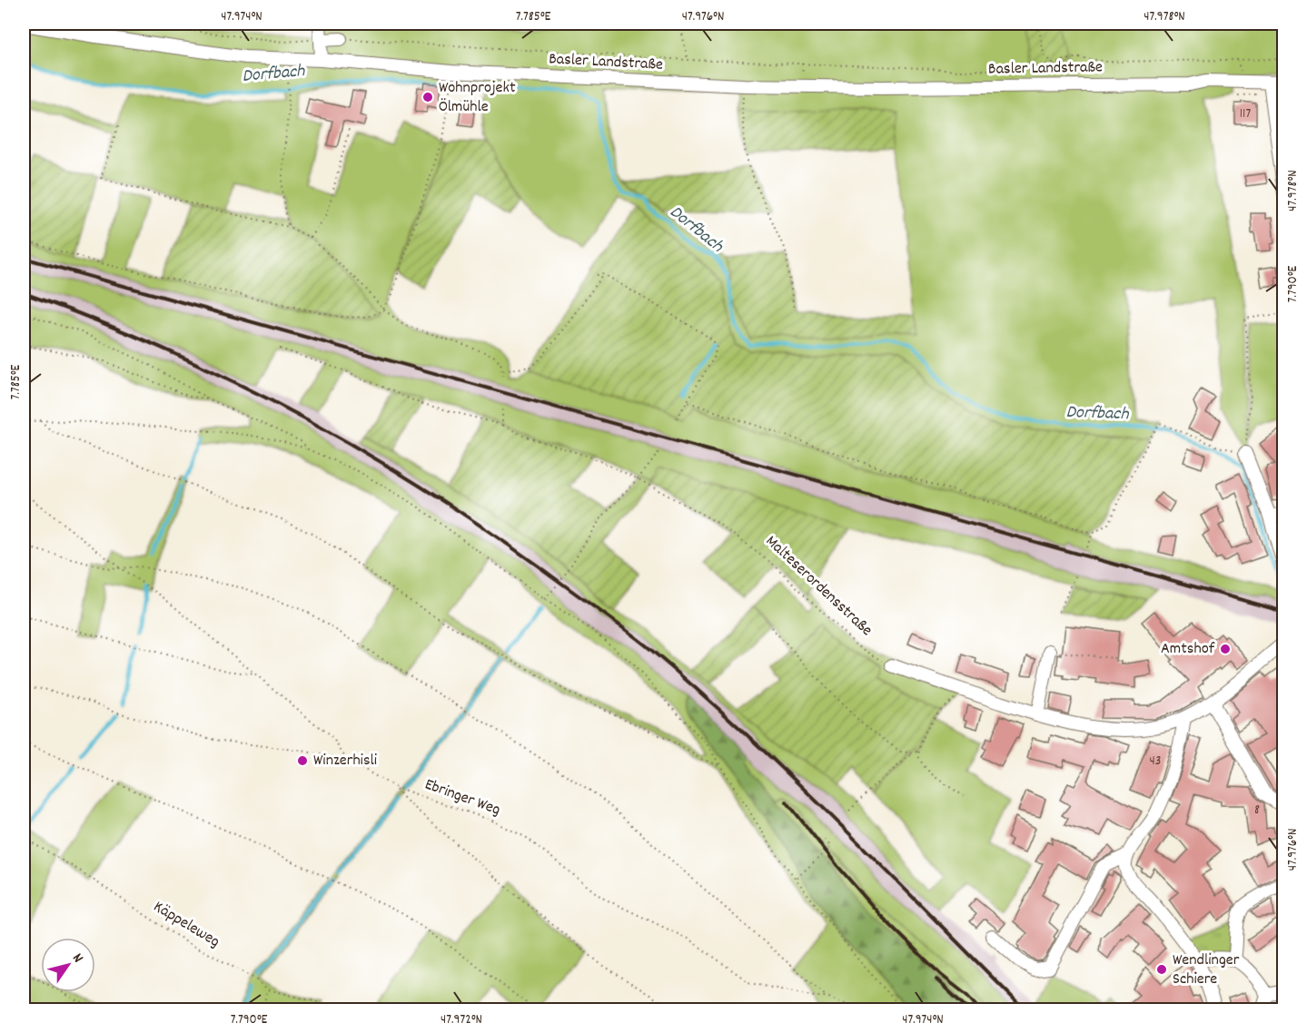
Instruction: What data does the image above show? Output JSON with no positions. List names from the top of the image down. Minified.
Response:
{"streets":{"street":["Basler Landstraße"],"path":["Malteserordensstraße","Ebringer Weg","Käppeleweg"]},"water":["Dorfbach"],"places":["Wohnprojekt Ölmühle","Amtshof","Winzerhisli","Wendlinger Schiere"],"house_numbers":["117","43","8"],"north":"top right","coordinates":["47.974°N","7.785°E","47.976°N","47.978°N","7.790°E","47.972°N"]}
